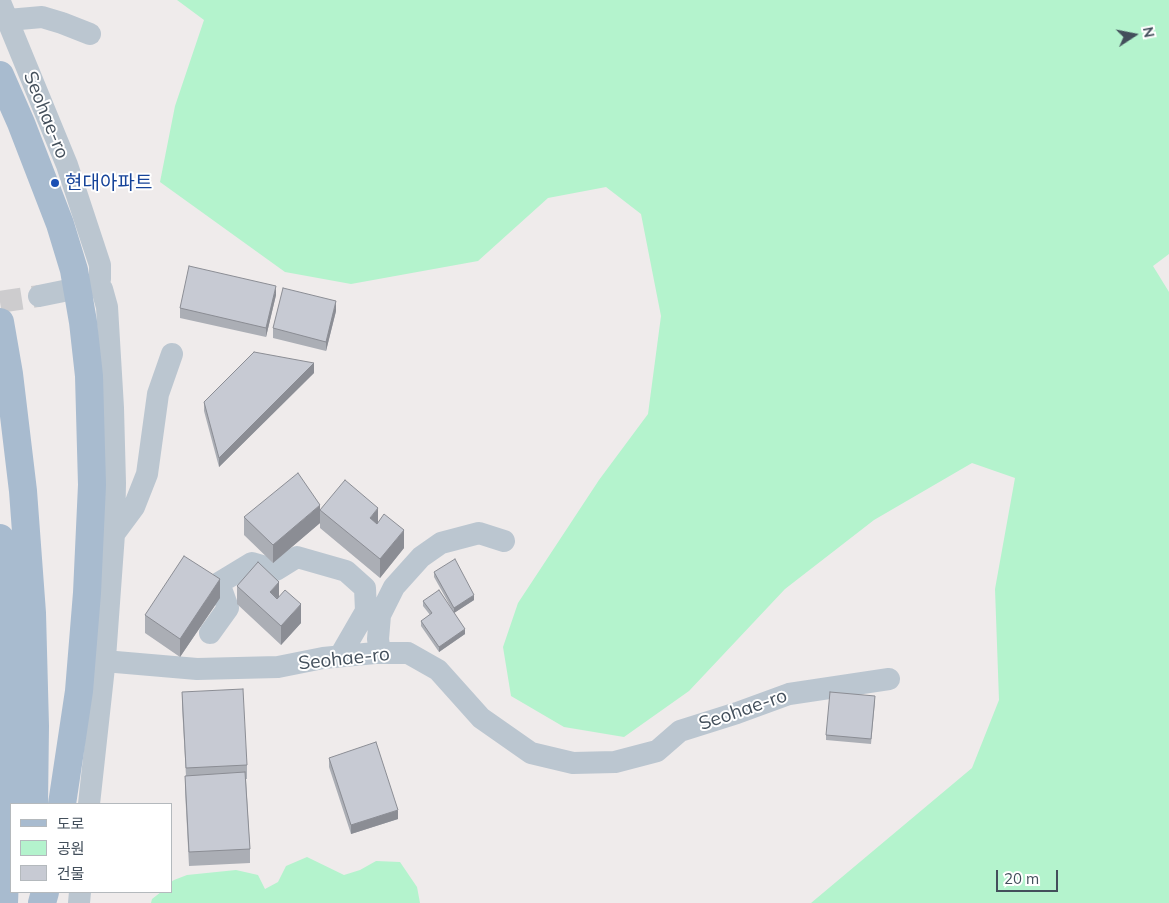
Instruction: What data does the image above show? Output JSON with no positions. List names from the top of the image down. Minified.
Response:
{"streets":{"street":["Seohae-ro"]},"places":["현대아파트"],"legend":["도로","공원","건물"],"scale_bar":"20 m","north":"right"}
